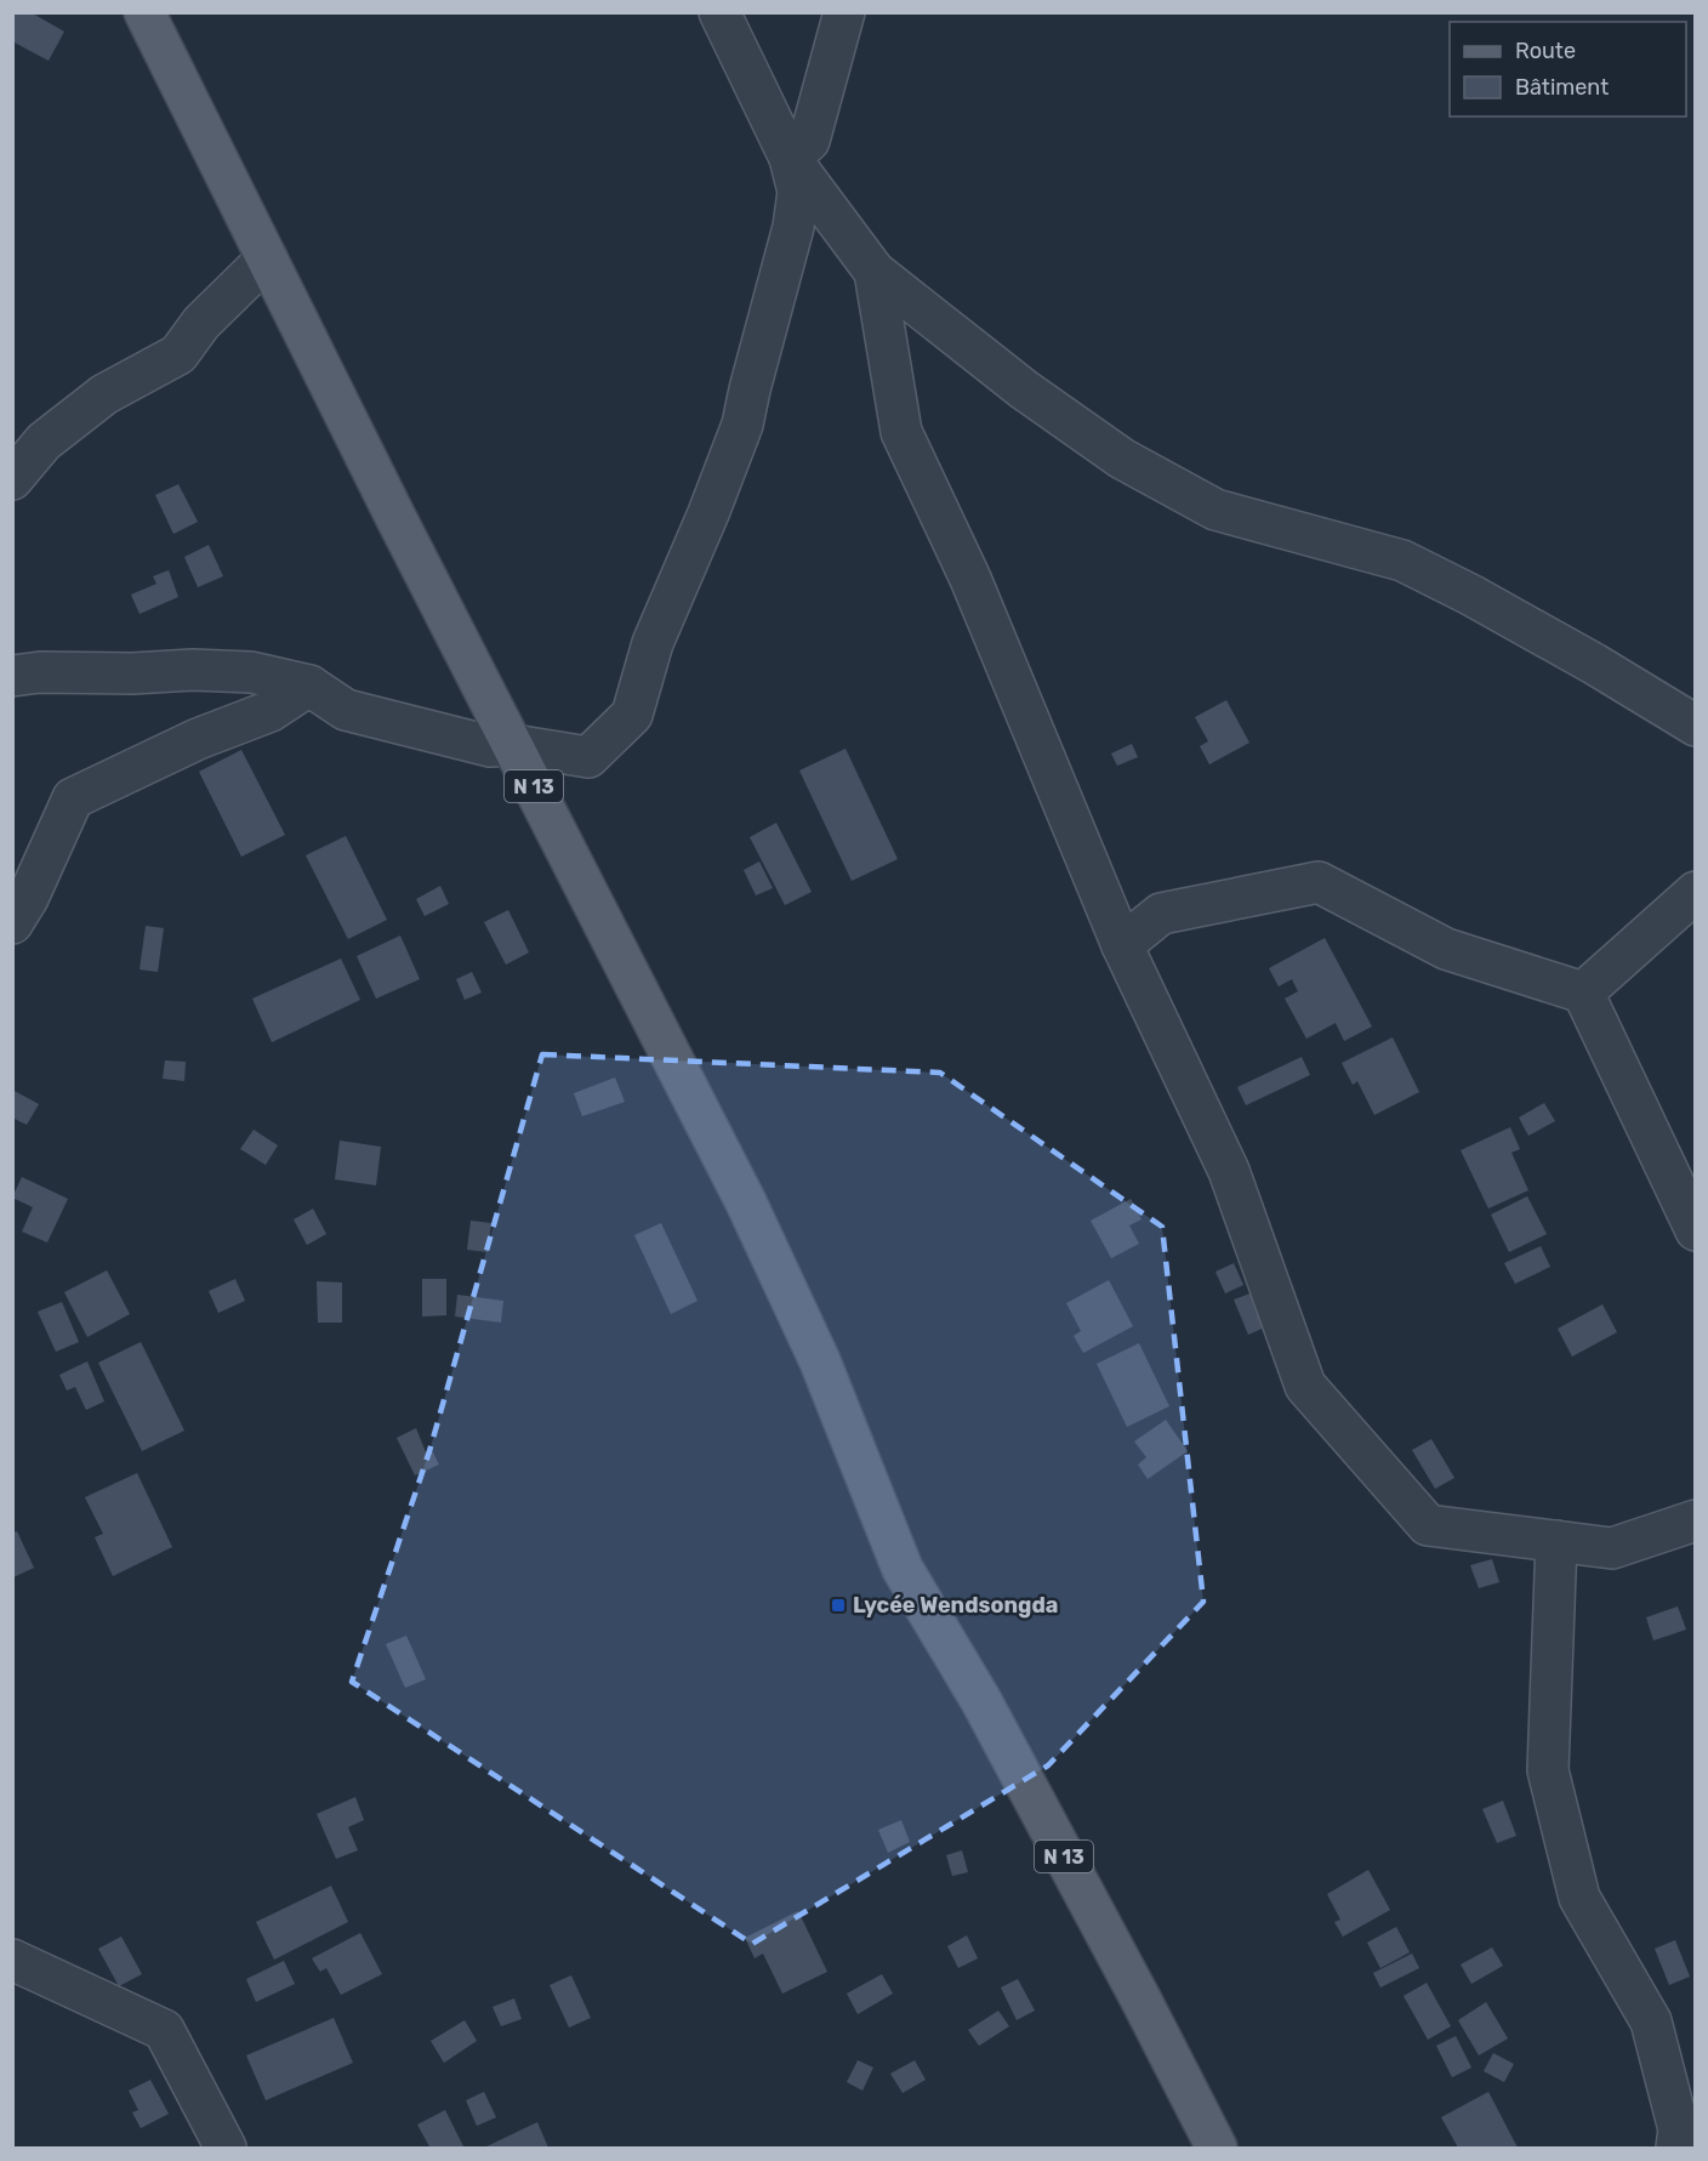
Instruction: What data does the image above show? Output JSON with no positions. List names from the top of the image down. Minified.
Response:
{"streets":{"main road":["N 13"]},"places":{"transit":["Lycée Wendsongda"]},"legend":["Route","Bâtiment"]}
